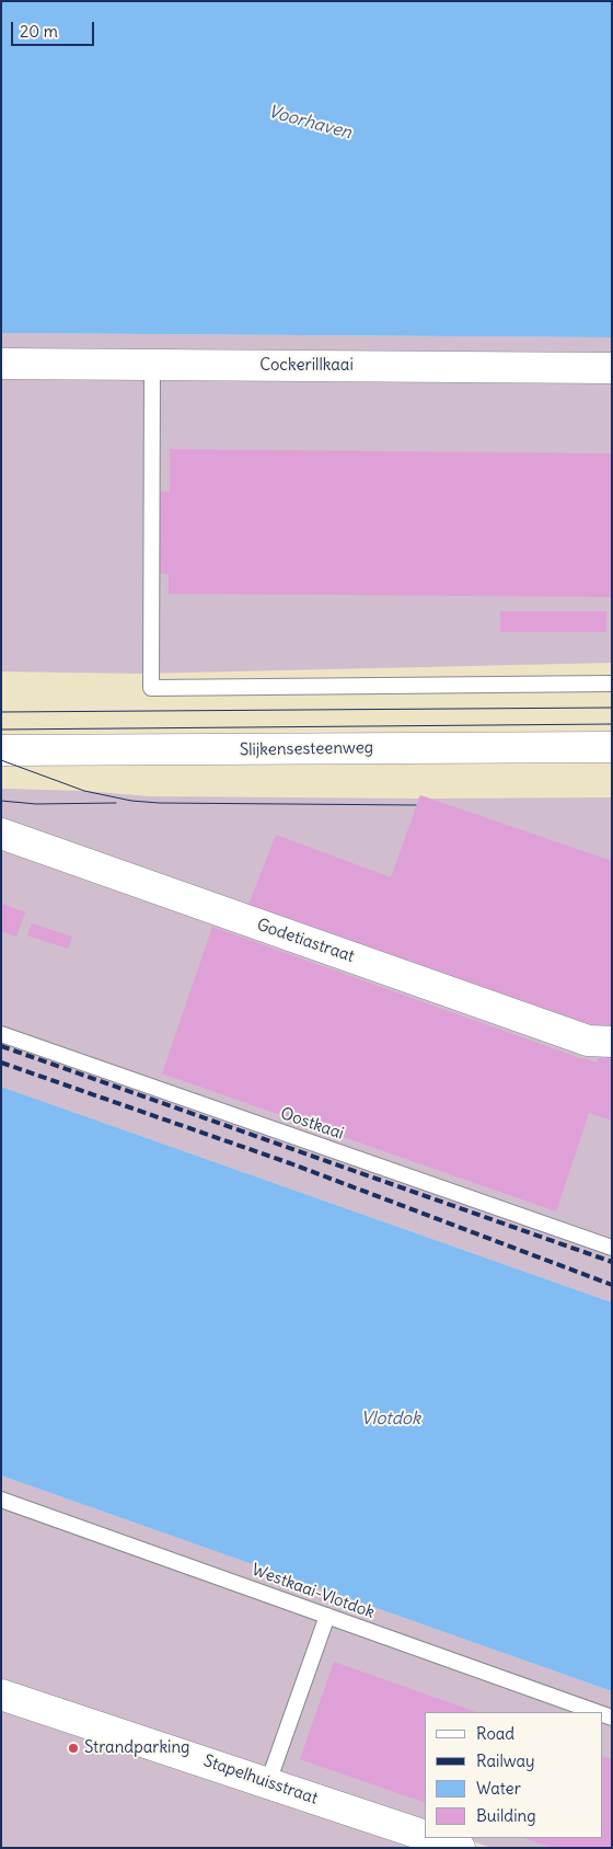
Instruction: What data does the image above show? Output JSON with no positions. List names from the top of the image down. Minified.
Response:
{"streets":{"street":["Cockerillkaai","Slijkensesteenweg","Godetiastraat","Stapelhuisstraat"],"lane":["Oostkaai","Westkaai-Vlotdok"]},"water":["Voorhaven","Vlotdok"],"places":["Strandparking"],"legend":["Road","Railway","Water","Building"],"scale_bar":"20 m"}
